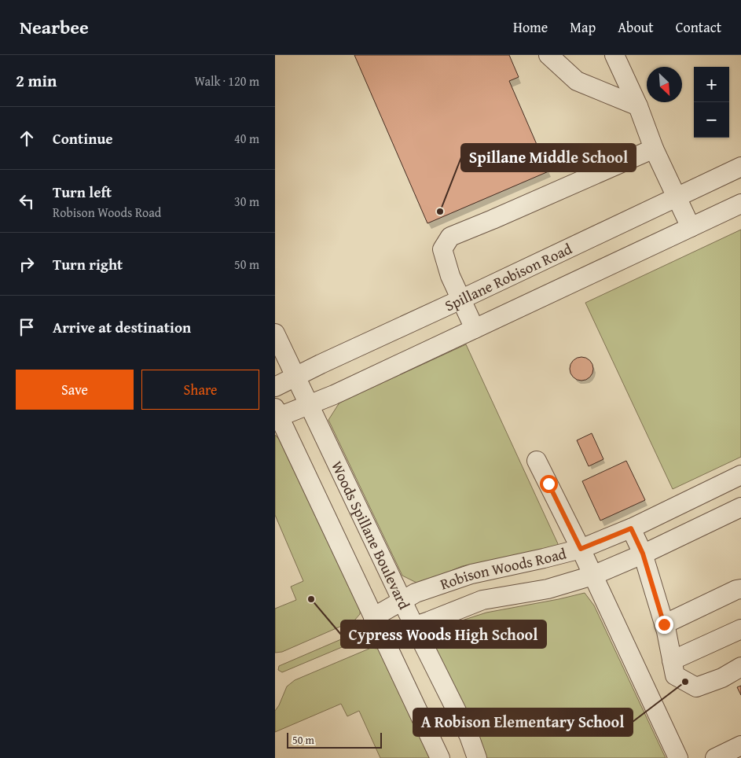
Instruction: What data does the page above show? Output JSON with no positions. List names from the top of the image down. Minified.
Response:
{"streets":{"street":["Spillane Robison Road","Woods Spillane Boulevard","Robison Woods Road"]},"crossings":[["Spillane Robison Road","Woods Spillane Boulevard"],["Woods Spillane Boulevard","Robison Woods Road"]],"places":["Spillane Middle School","Cypress Woods High School","A Robison Elementary School"],"scale_bar":"50 m","north":"bottom right","page":{"header":"Nearbee","nav":["Home","Map","About","Contact"],"heading":["2 min","Walk · 120 m"],"map_buttons":["+","−"],"list":[["Continue","40 m"],["Turn left","Robison Woods Road","30 m"],["Turn right","50 m"],"Arrive at destination"],"buttons":["Save","Share"],"scale":"50 m"}}
